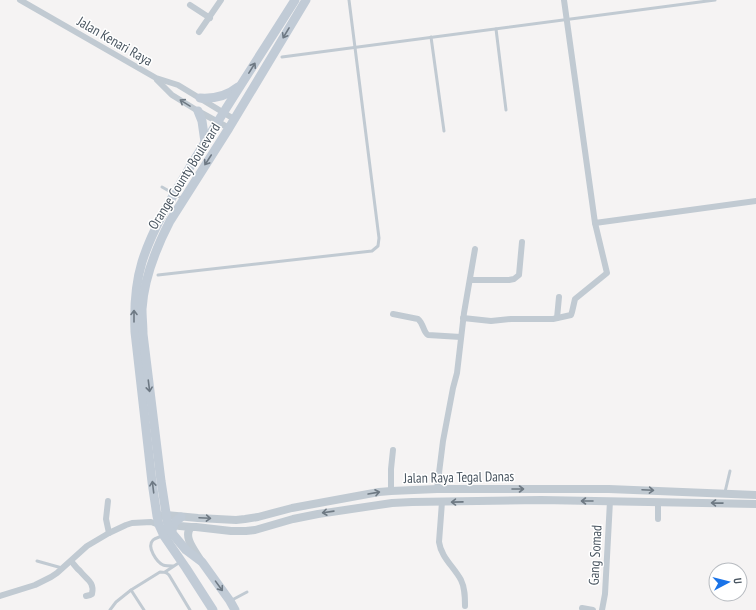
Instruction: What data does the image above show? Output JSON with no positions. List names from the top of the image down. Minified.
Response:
{"streets":{"main road":["Orange County Boulevard"],"street":["Jalan Kenari Raya","Jalan Raya Tegal Danas","Gang Somad"]},"crossings":[["Jalan Kenari Raya","Orange County Boulevard"],["Orange County Boulevard","Jalan Raya Tegal Danas"],["Jalan Raya Tegal Danas","Gang Somad"]],"north":"right"}
